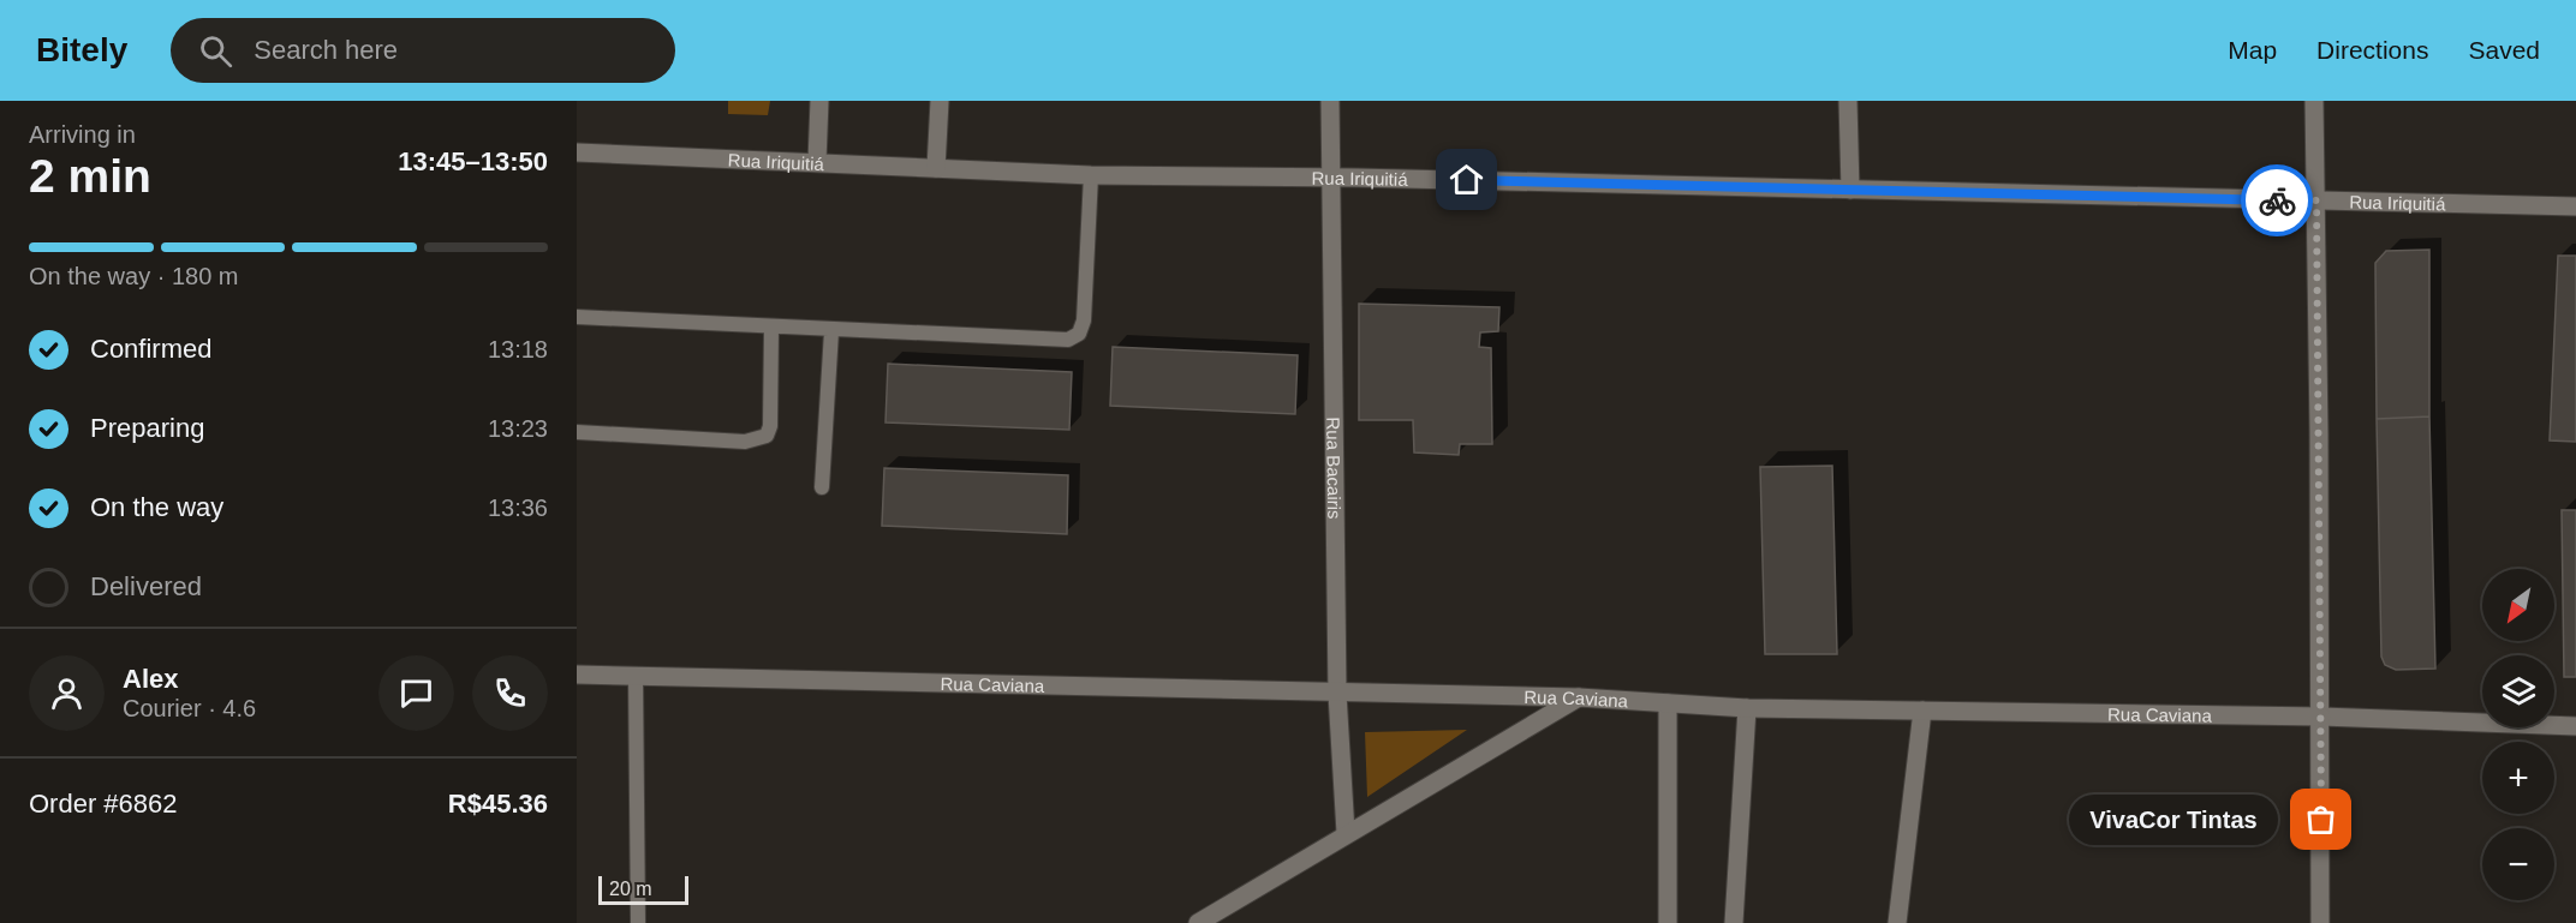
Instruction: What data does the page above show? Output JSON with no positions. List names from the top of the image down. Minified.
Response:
{"streets":{"street":["Rua Iriquitiá","Rua Bacairis","Rua Caviana"]},"crossings":[["Rua Iriquitiá","Rua Bacairis"],["Rua Bacairis","Rua Caviana"]],"places":["VivaCor Tintas"],"scale_bar":"20 m","north":"bottom left","page":{"header":"Bitely","search":"Search here","nav":["Map","Directions","Saved"],"heading":["2 min","Arriving in","13:45–13:50"],"panel":["Alex","Courier · 4.6","Order #6862","R$45.36"],"bar":"On the way · 180 m","list":[["Confirmed","13:18"],["Preparing","13:23"],["On the way","13:36"],"Delivered"],"map_buttons":["+","−"],"bubble":"VivaCor Tintas","scale":"20 m"}}
